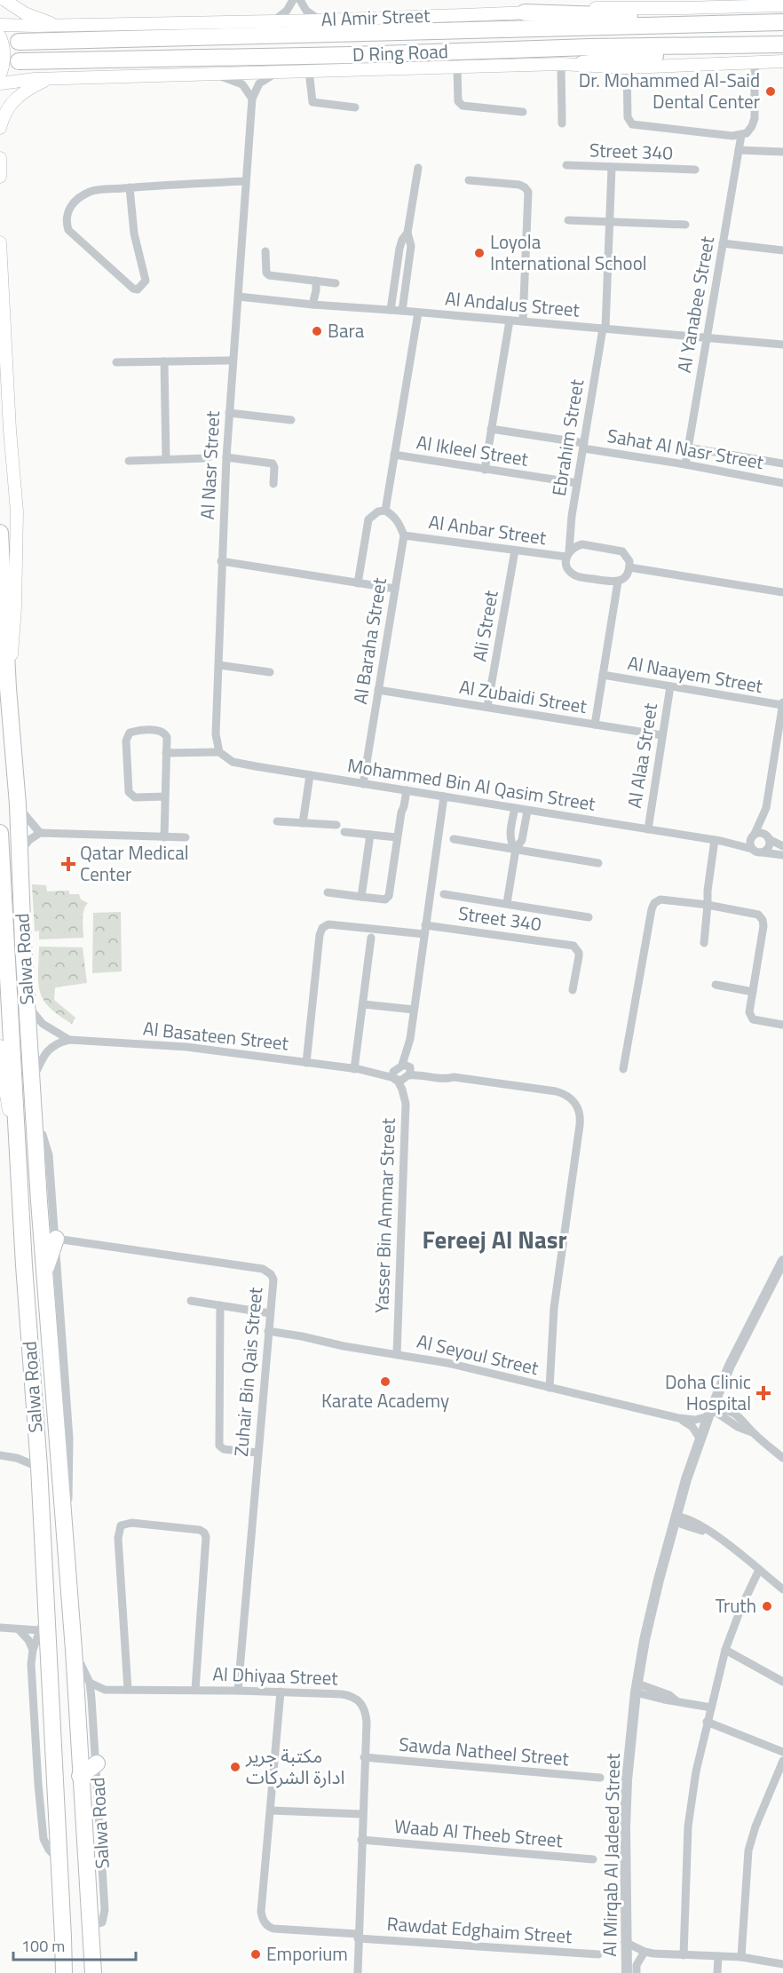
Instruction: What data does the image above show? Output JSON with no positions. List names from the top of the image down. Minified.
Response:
{"streets":{"highway":["D Ring Road","Salwa Road"],"main road":["Al Amir Street"],"street":["Street 340","Al Andalus Street","Al Yanabee Street","Ebrahim Street","Sahat Al Nasr Street","Al Ikleel Street","Al Nasr Street","Al Anbar Street","Ali Street","Al Baraha Street","Al Naayem Street","Al Zubaidi Street","Al Alaa Street","Mohammed Bin Al Qasim Street","Al Basateen Street","Yasser Bin Ammar Street","Al Seyoul Street","Zuhair Bin Qais Street","Al Dhiyaa Street","Sawda Natheel Street","Waab Al Theeb Street","Al Mirqab Al Jadeed Street","Rawdat Edghaim Street"]},"crossings":[["Street 340","Ebrahim Street"],["Al Andalus Street","Al Yanabee Street"],["Al Andalus Street","Ebrahim Street"],["Al Andalus Street","Al Nasr Street"],["Al Yanabee Street","Sahat Al Nasr Street"],["Ebrahim Street","Sahat Al Nasr Street"],["Ebrahim Street","Al Ikleel Street"],["Ebrahim Street","Al Anbar Street"],["Al Nasr Street","Mohammed Bin Al Qasim Street"],["Al Anbar Street","Ali Street"],["Al Anbar Street","Al Baraha Street"],["Ali Street","Al Zubaidi Street"],["Al Baraha Street","Al Zubaidi Street"],["Al Baraha Street","Mohammed Bin Al Qasim Street"],["Al Naayem Street","Al Alaa Street"],["Al Zubaidi Street","Al Alaa Street"],["Al Alaa Street","Mohammed Bin Al Qasim Street"],["Salwa Road","Al Basateen Street"],["Salwa Road","Zuhair Bin Qais Street"],["Salwa Road","Al Dhiyaa Street"],["Al Basateen Street","Yasser Bin Ammar Street"],["Al Basateen Street","Al Seyoul Street"],["Yasser Bin Ammar Street","Al Seyoul Street"],["Al Seyoul Street","Zuhair Bin Qais Street"],["Al Seyoul Street","Al Mirqab Al Jadeed Street"],["Zuhair Bin Qais Street","Al Dhiyaa Street"],["Al Dhiyaa Street","Sawda Natheel Street"],["Al Dhiyaa Street","Waab Al Theeb Street"],["Al Dhiyaa Street","Rawdat Edghaim Street"]],"districts":["Fereej Al Nasr"],"places":{"other":["Dr. Mohammed Al-Said Dental Center","Loyola International School","Bara","Karate Academy","Truth","مكتبة جرير ادارة الشركات","Emporium"],"health":["Qatar Medical Center","Doha Clinic Hospital"]},"scale_bar":"100 m"}
